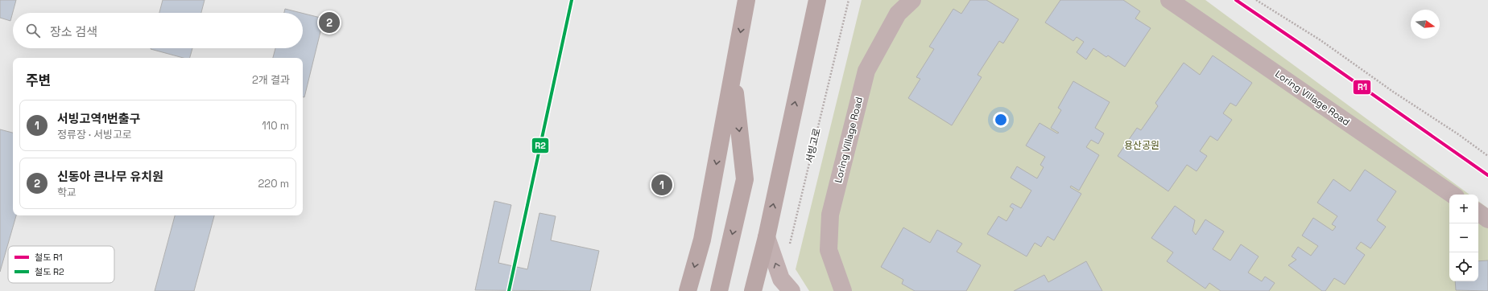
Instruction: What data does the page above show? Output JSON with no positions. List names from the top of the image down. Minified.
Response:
{"streets":{"street":["Loring Village Road"],"path":["서빙고로"]},"parks":["용산공원"],"lines":["rail line R1","rail line R2"],"legend":["철도 R1","철도 R2"],"north":"right","page":{"pins":["2","1"],"search":"장소 검색","heading":["주변","2개 결과"],"list":[{"mark":"1","name":"서빙고역1번출구","note":"정류장 · 서빙고로","value":"110 m"},{"mark":"2","name":"신동아 큰나무 유치원","note":"학교","value":"220 m"}],"map_buttons":["+","−"]}}
